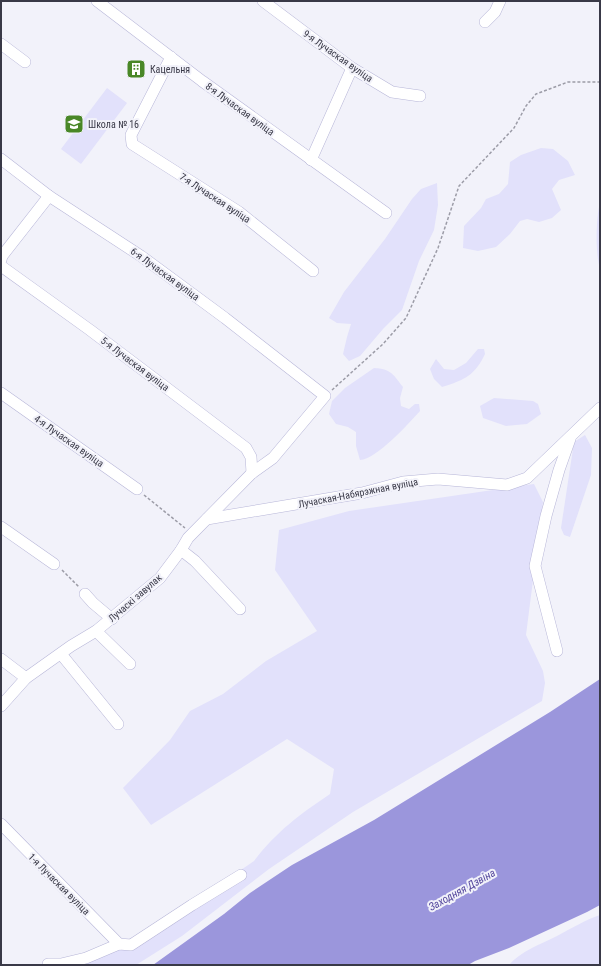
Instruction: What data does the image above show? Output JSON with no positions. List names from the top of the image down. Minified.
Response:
{"streets":{"street":["9-я Лучаская вуліца","8-я Лучаская вуліца","7-я Лучаская вуліца","6-я Лучаская вуліца","5-я Лучаская вуліца","4-я Лучаская вуліца","Лучаская-Набярэжная вуліца","Лучаскі завулак","1-я Лучаская вуліца"]},"crossings":[["8-я Лучаская вуліца","7-я Лучаская вуліца"],["6-я Лучаская вуліца","Лучаскі завулак"],["5-я Лучаская вуліца","Лучаскі завулак"],["Лучаская-Набярэжная вуліца","Лучаскі завулак"]],"water":["Заходняя Дзвіна"],"places":{"building":["Кацельня"],"school or university":["Школа № 16"]}}
